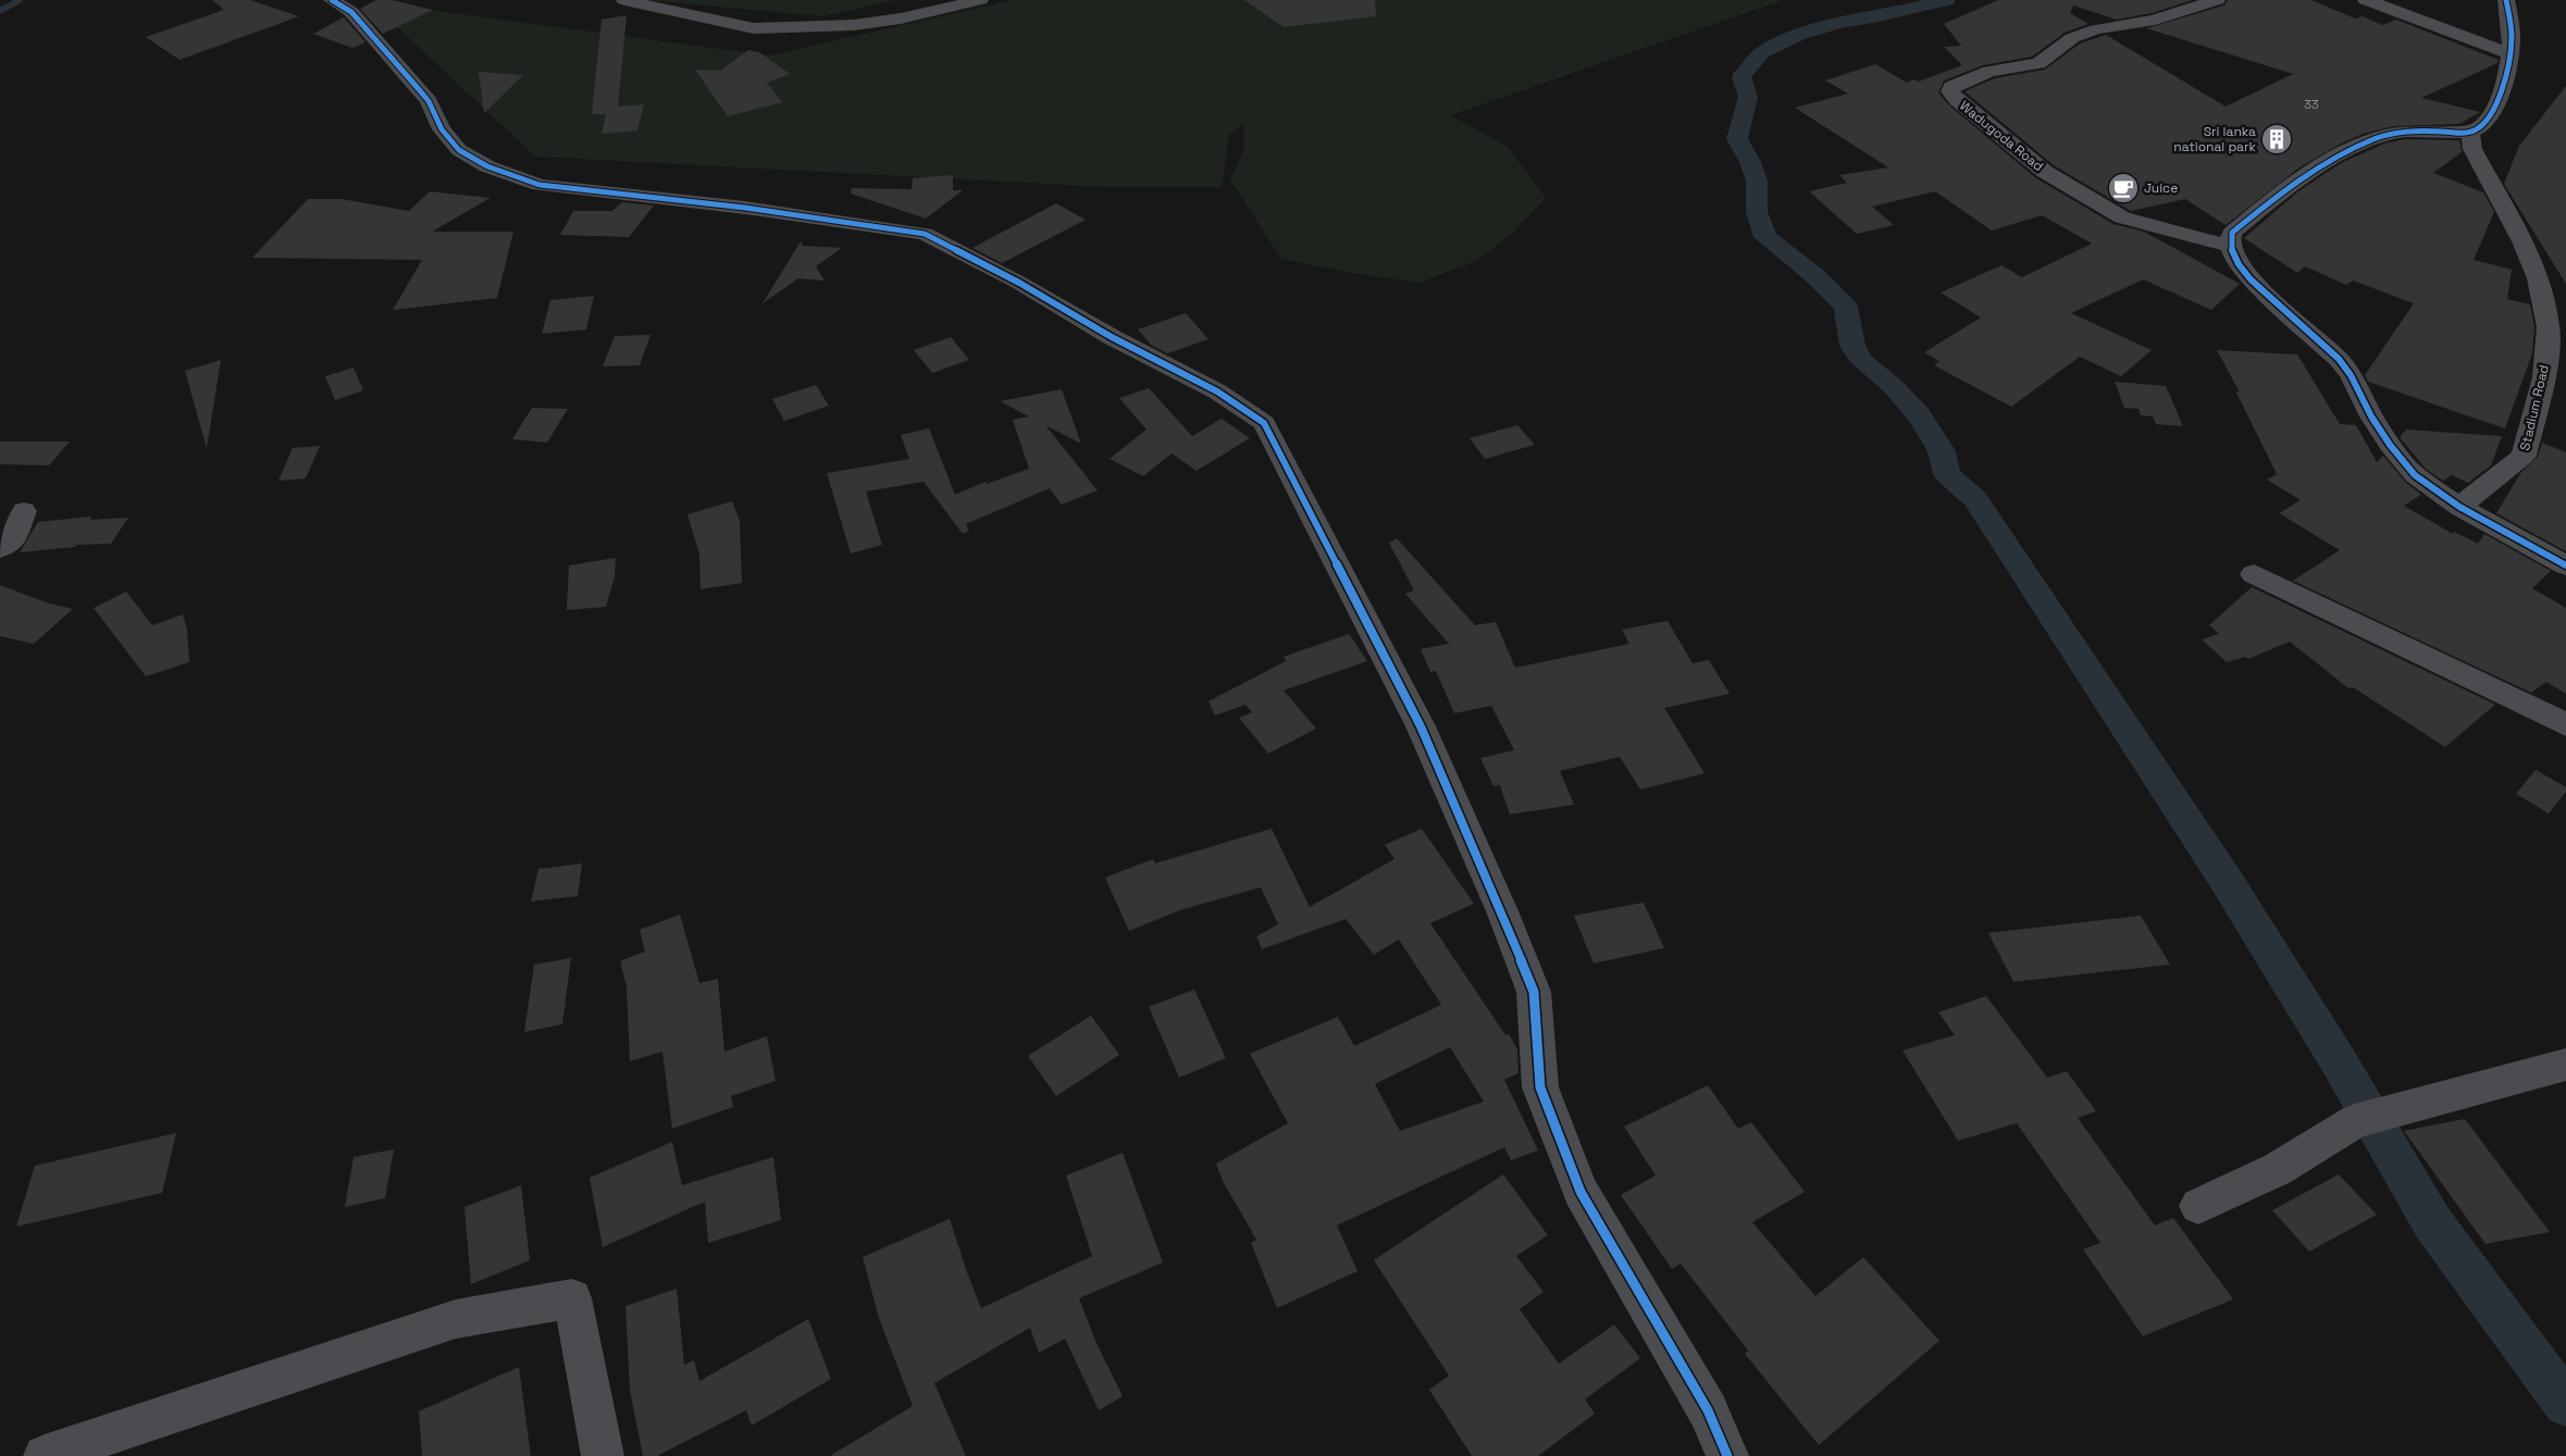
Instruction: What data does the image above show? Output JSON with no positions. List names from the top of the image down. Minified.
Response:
{"streets":{"street":["Wadugoda Road","Stadium Road"]},"places":{"building":["Sri lanka national park"],"cafe":["Juice"]},"house_numbers":["33"]}
